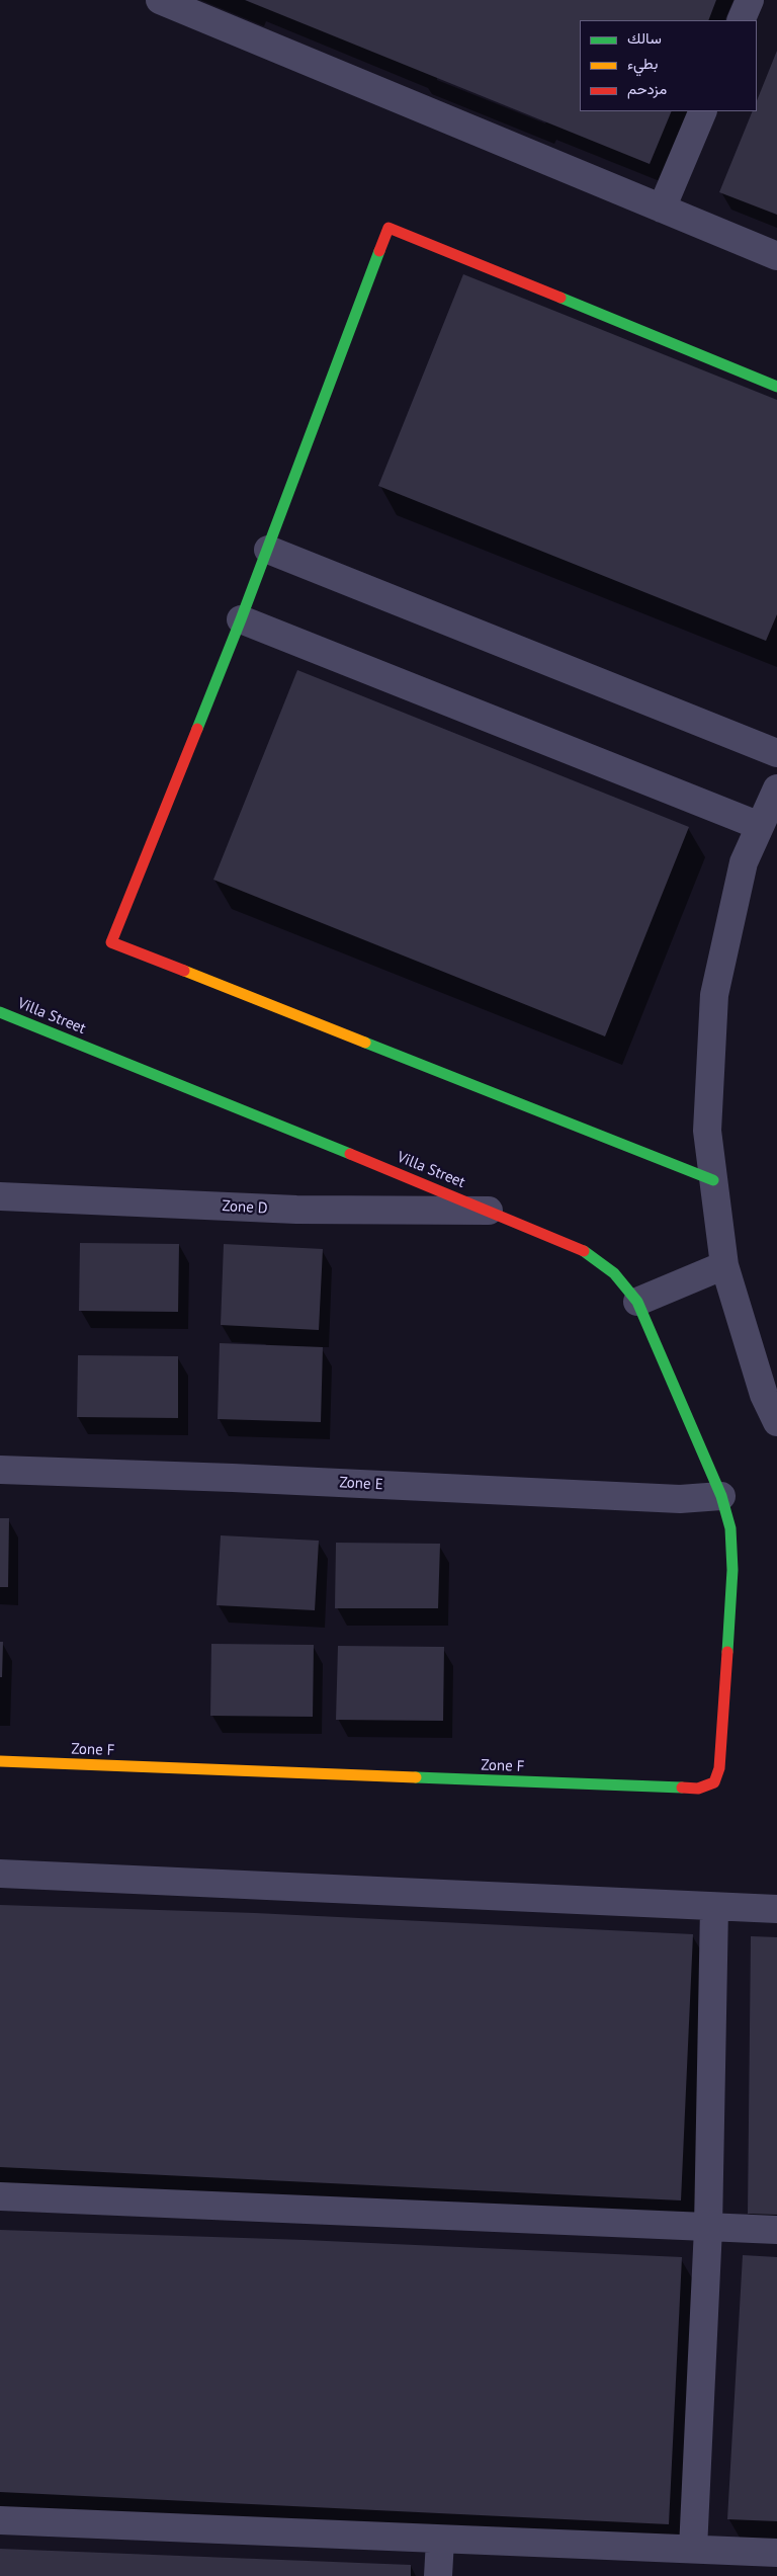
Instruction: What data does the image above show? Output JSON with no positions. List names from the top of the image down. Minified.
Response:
{"streets":{"street":["Villa Street","Zone D","Zone E","Zone F"]},"crossings":[["Villa Street","Zone D"],["Villa Street","Zone E"],["Villa Street","Zone F"],["Zone E","Zone F"]],"legend":["سالك","بطيء","مزدحم"]}
